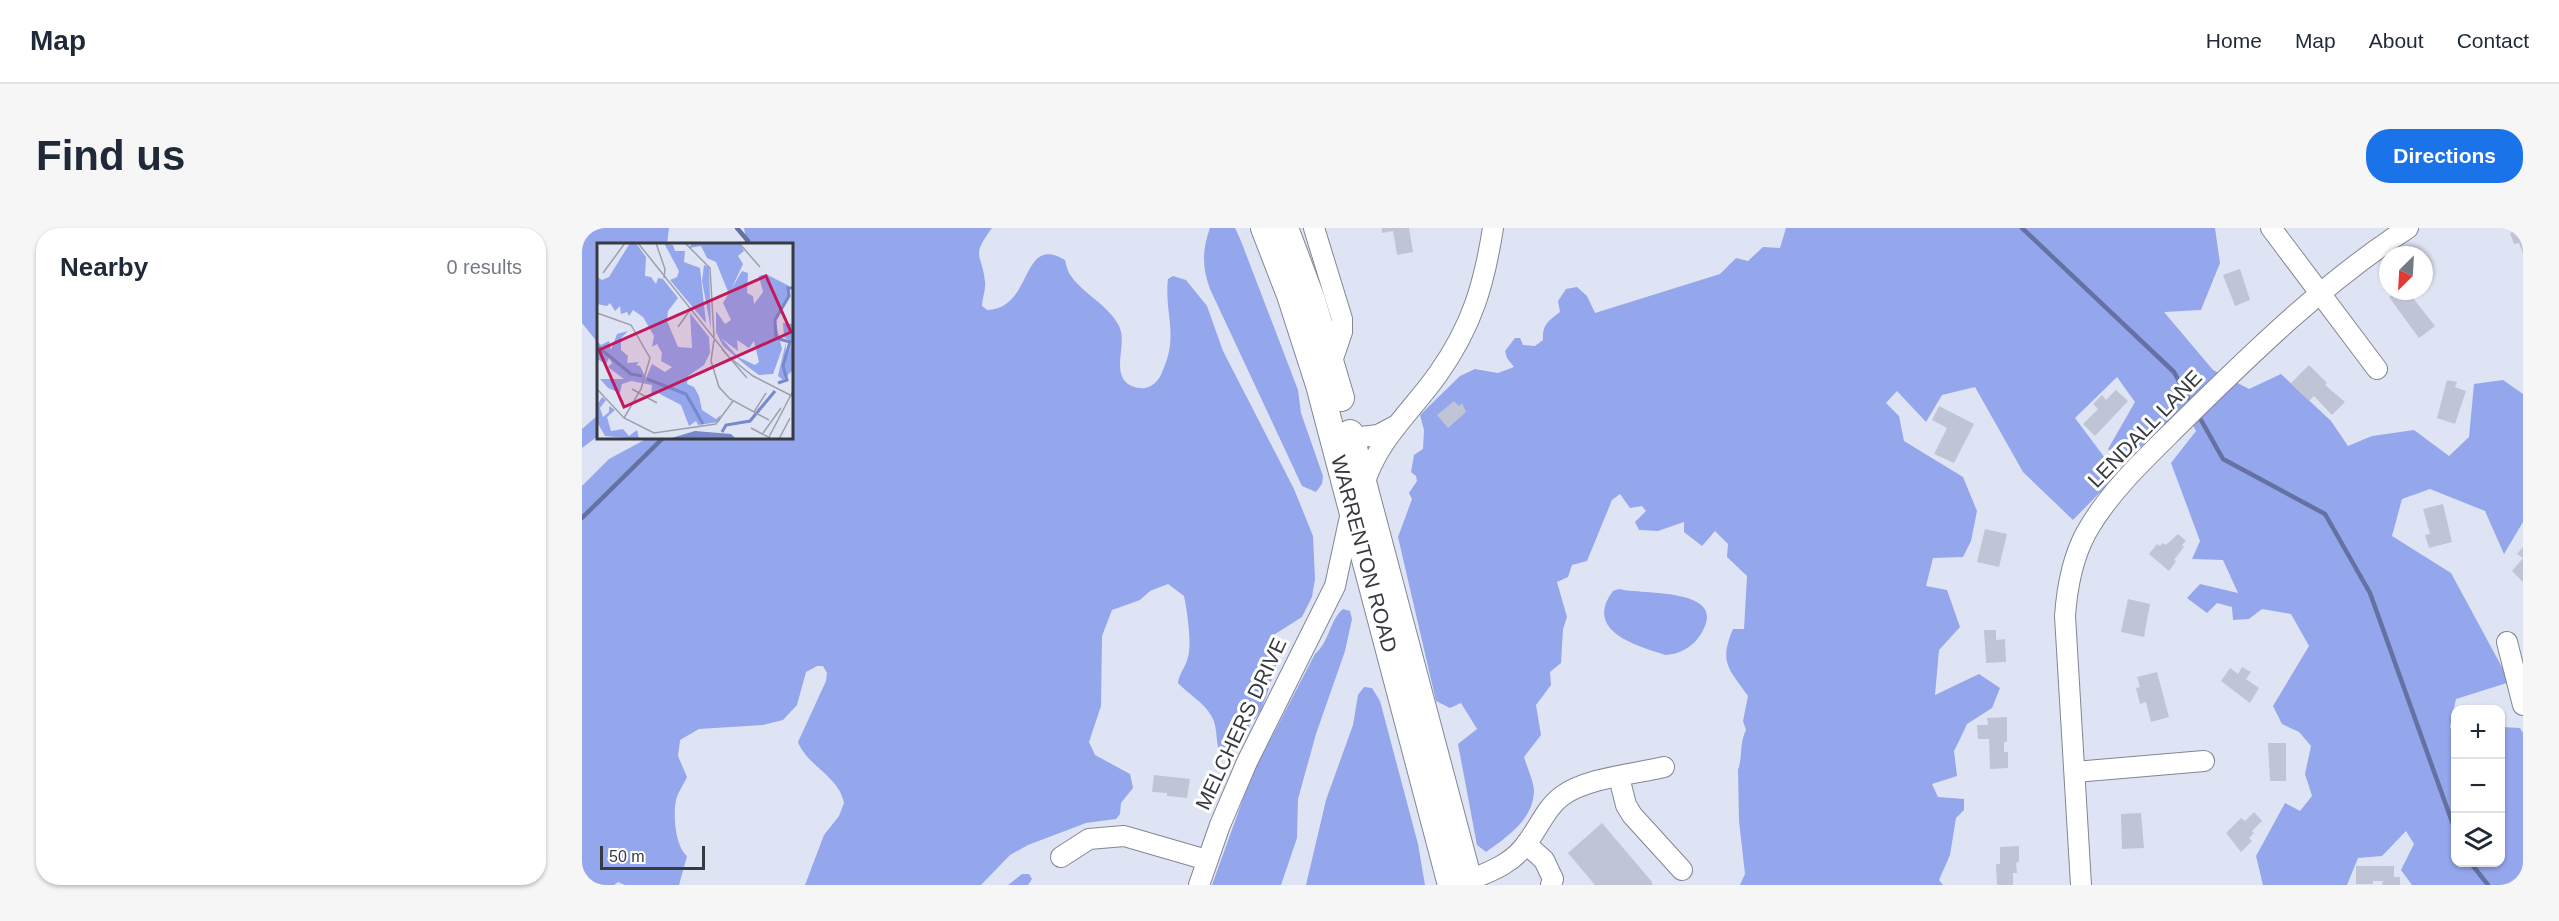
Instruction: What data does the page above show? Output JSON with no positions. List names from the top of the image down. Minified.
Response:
{"streets":{"main road":["WARRENTON ROAD"],"street":["LENDALL LANE","MELCHERS DRIVE"]},"crossings":[["WARRENTON ROAD","MELCHERS DRIVE"]],"scale_bar":"50 m","north":"bottom left","page":{"header":"Map","nav":["Home","Map","About","Contact"],"buttons":"Directions","title":"Find us","heading":["Nearby","0 results"],"map_buttons":["+","−"],"scale":"50 m"}}
